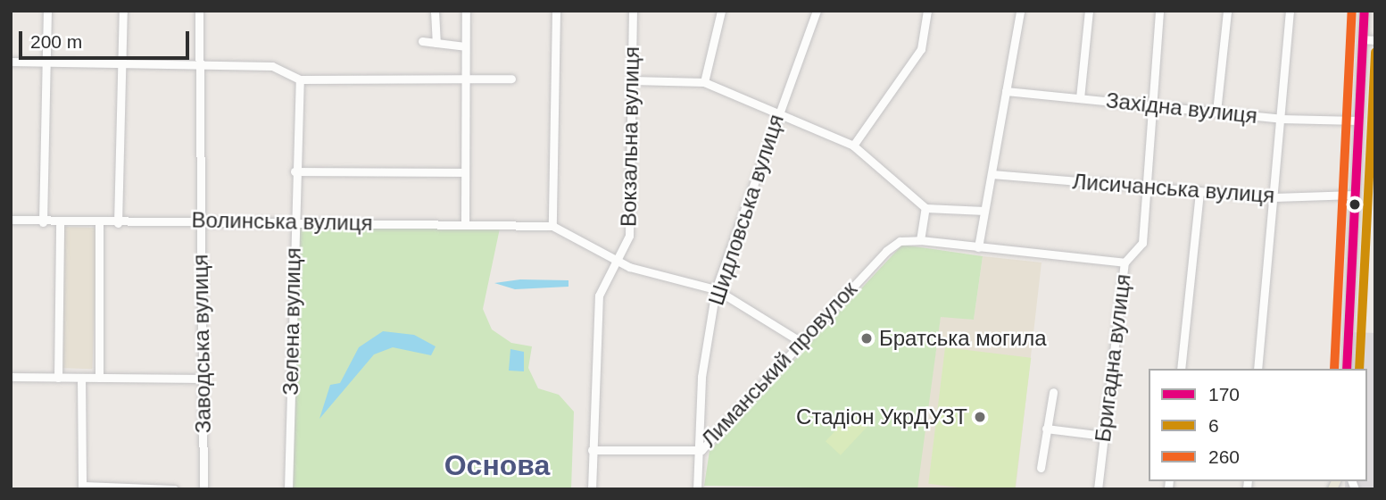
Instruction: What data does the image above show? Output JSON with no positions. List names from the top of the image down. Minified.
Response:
{"streets":{"street":["Західна вулиця","Вокзальна вулиця","Лисичанська вулиця","Шидловська вулиця","Волинська вулиця","Зелена вулиця","Заводська вулиця","Бригадна вулиця","Лиманський провулок"]},"crossings":[["Західна вулиця","Бригадна вулиця"],["Вокзальна вулиця","Волинська вулиця"],["Вокзальна вулиця","Лиманський провулок"],["Лисичанська вулиця","Бригадна вулиця"],["Шидловська вулиця","Лиманський провулок"],["Волинська вулиця","Зелена вулиця"],["Волинська вулиця","Заводська вулиця"]],"districts":["Основа"],"places":["Братська могила","Стадіон УкрДУЗТ"],"lines":["transit line 170","transit line 260","transit line 6"],"legend":["170","6","260"],"scale_bar":"200 m"}
